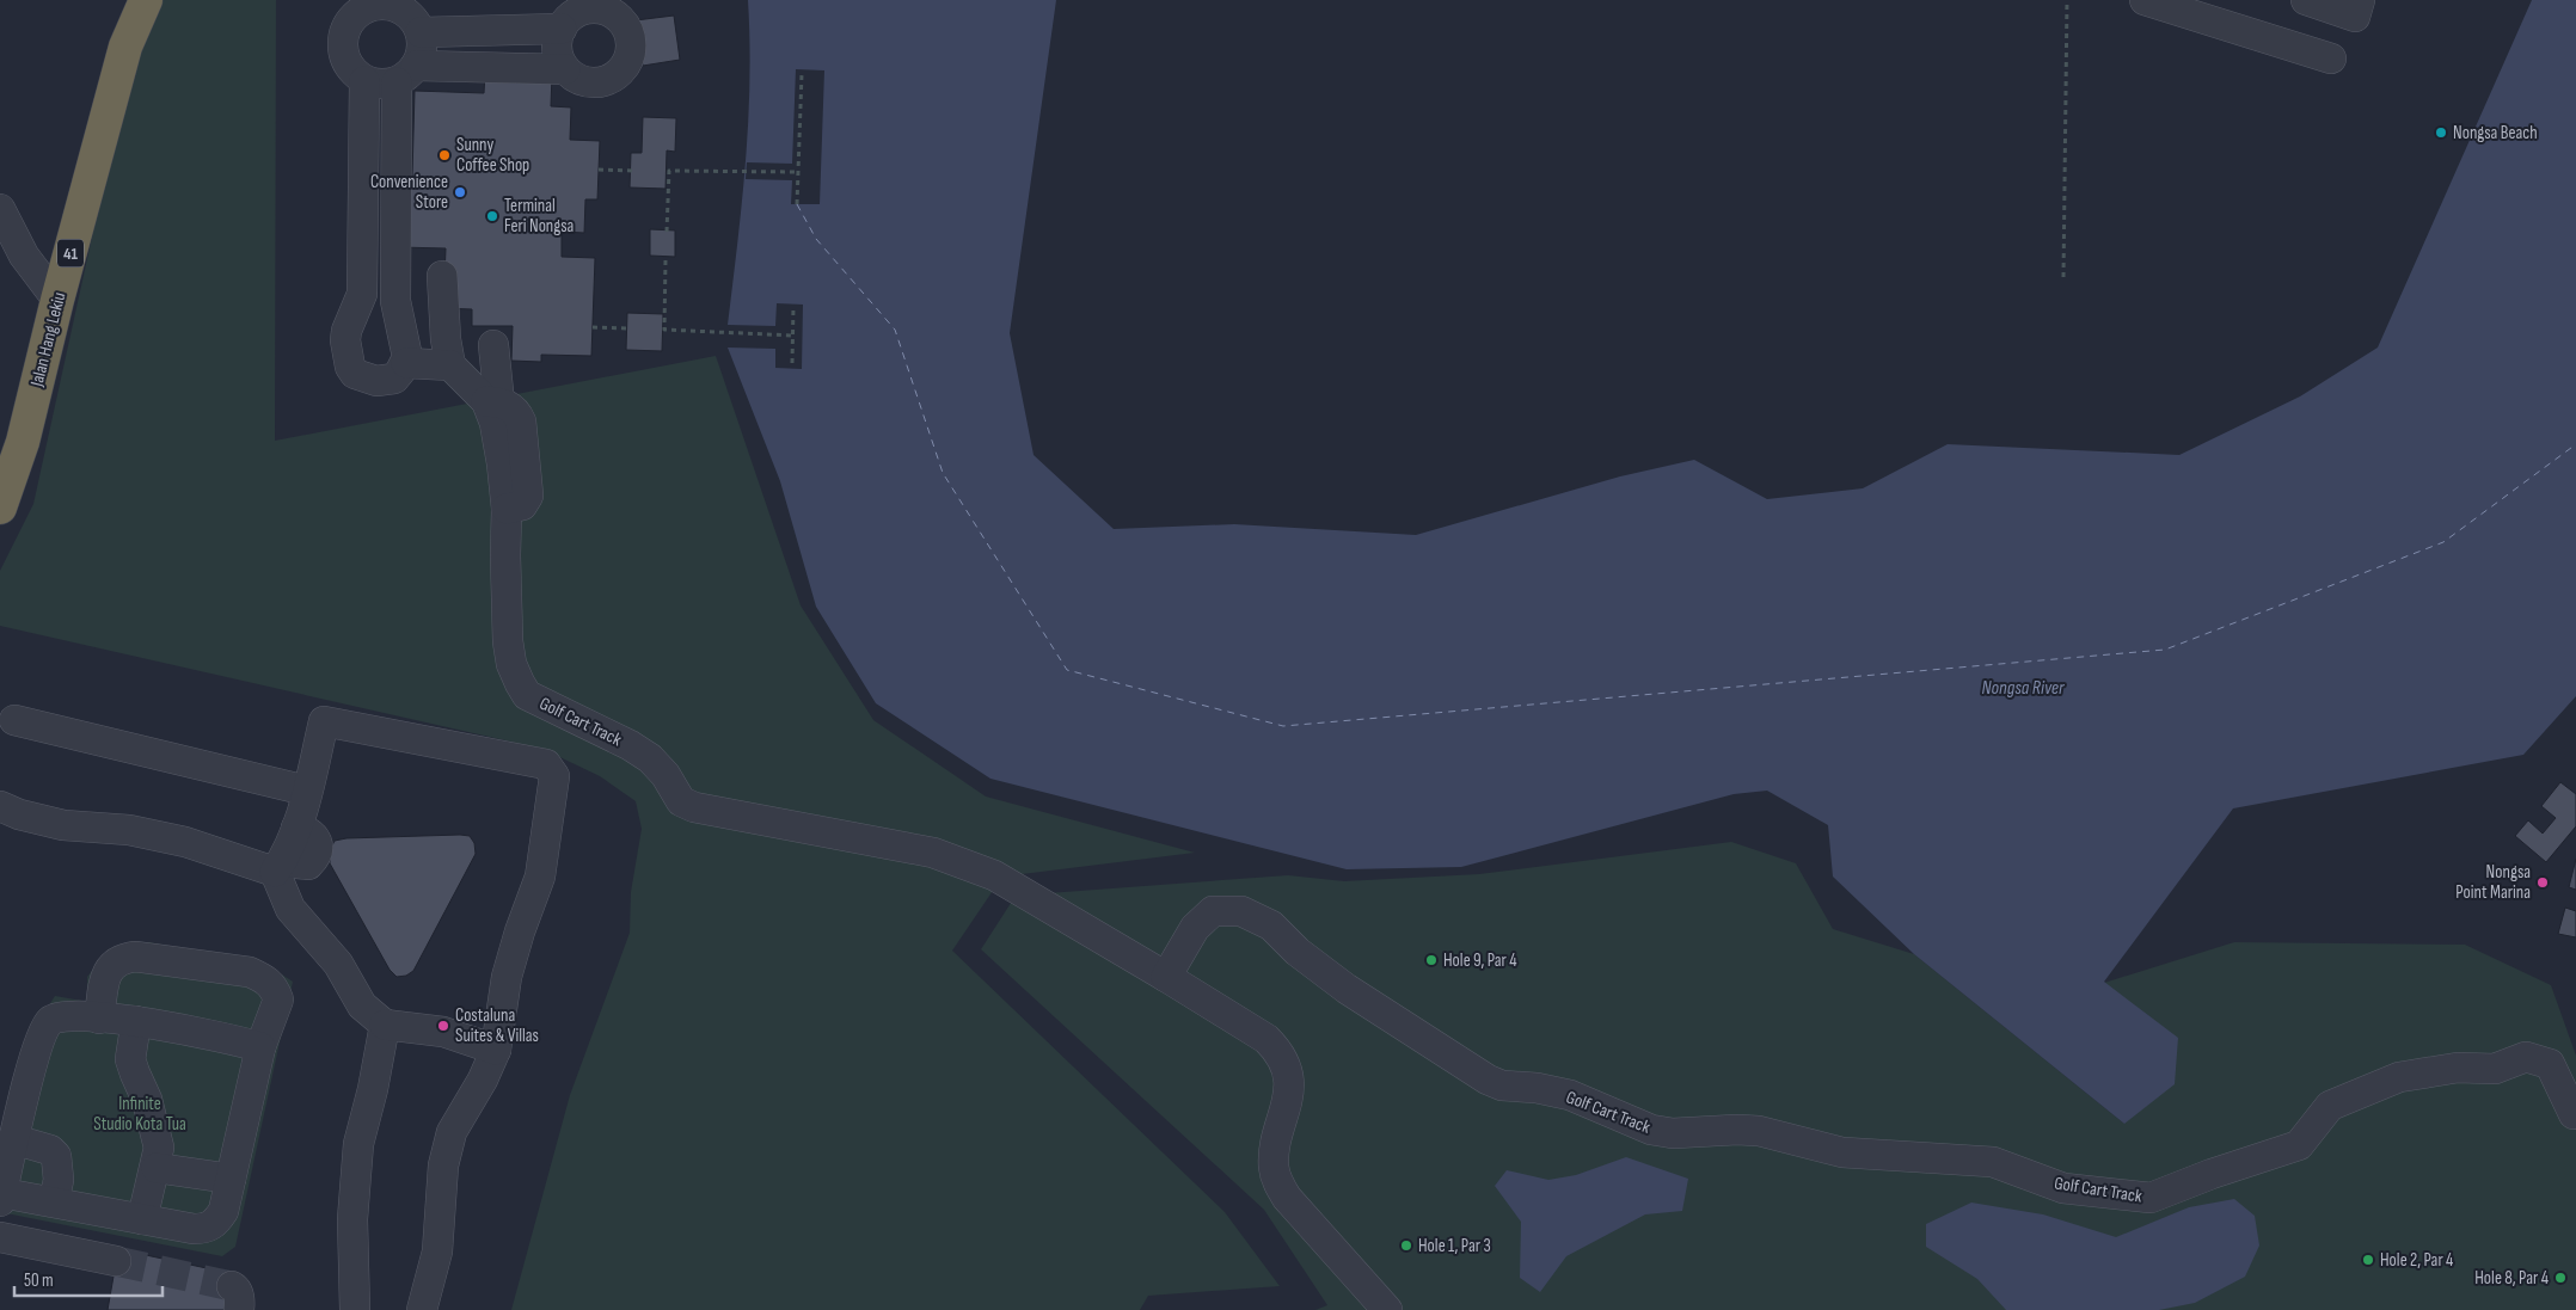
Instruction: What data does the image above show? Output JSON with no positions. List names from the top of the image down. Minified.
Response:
{"streets":{"highway":["41","Jalan Hang Lekiu"],"lane":["Golf Cart Track"]},"water":["Nongsa River"],"parks":["Infinite Studio Kota Tua"],"places":["Nongsa Beach","Sunny Coffee Shop","Convenience Store","Terminal Feri Nongsa","Nongsa Point Marina","Hole 9, Par 4","Costaluna Suites & Villas","Hole 1, Par 3","Hole 2, Par 4","Hole 8, Par 4"],"scale_bar":"50 m"}
